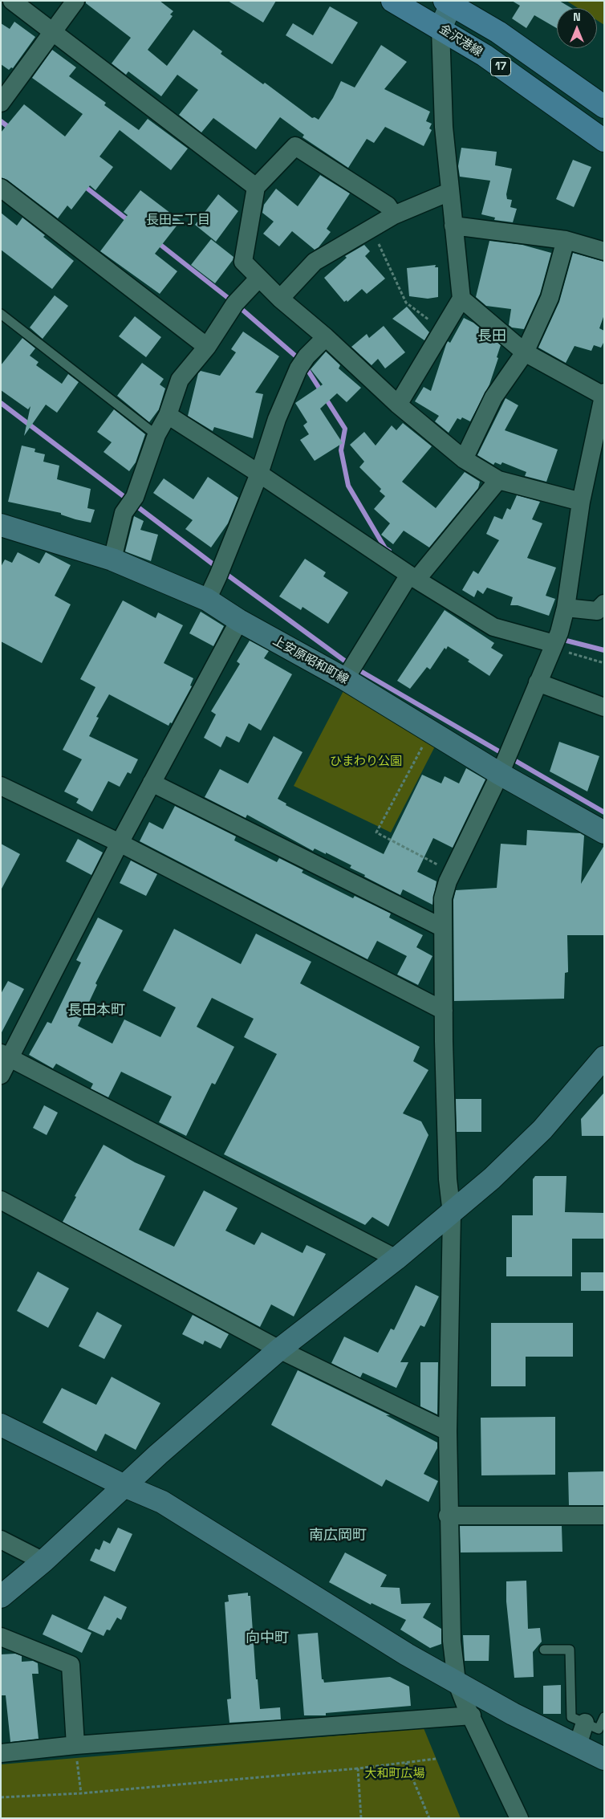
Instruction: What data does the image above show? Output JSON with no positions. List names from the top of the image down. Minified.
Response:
{"streets":{"main road":["金沢港線","17"],"street":["上安原昭和町線"]},"districts":["長田二丁目","長田","長田本町","南広岡町","向中町"],"parks":["ひまわり公園","大和町広場"],"north":"top"}
